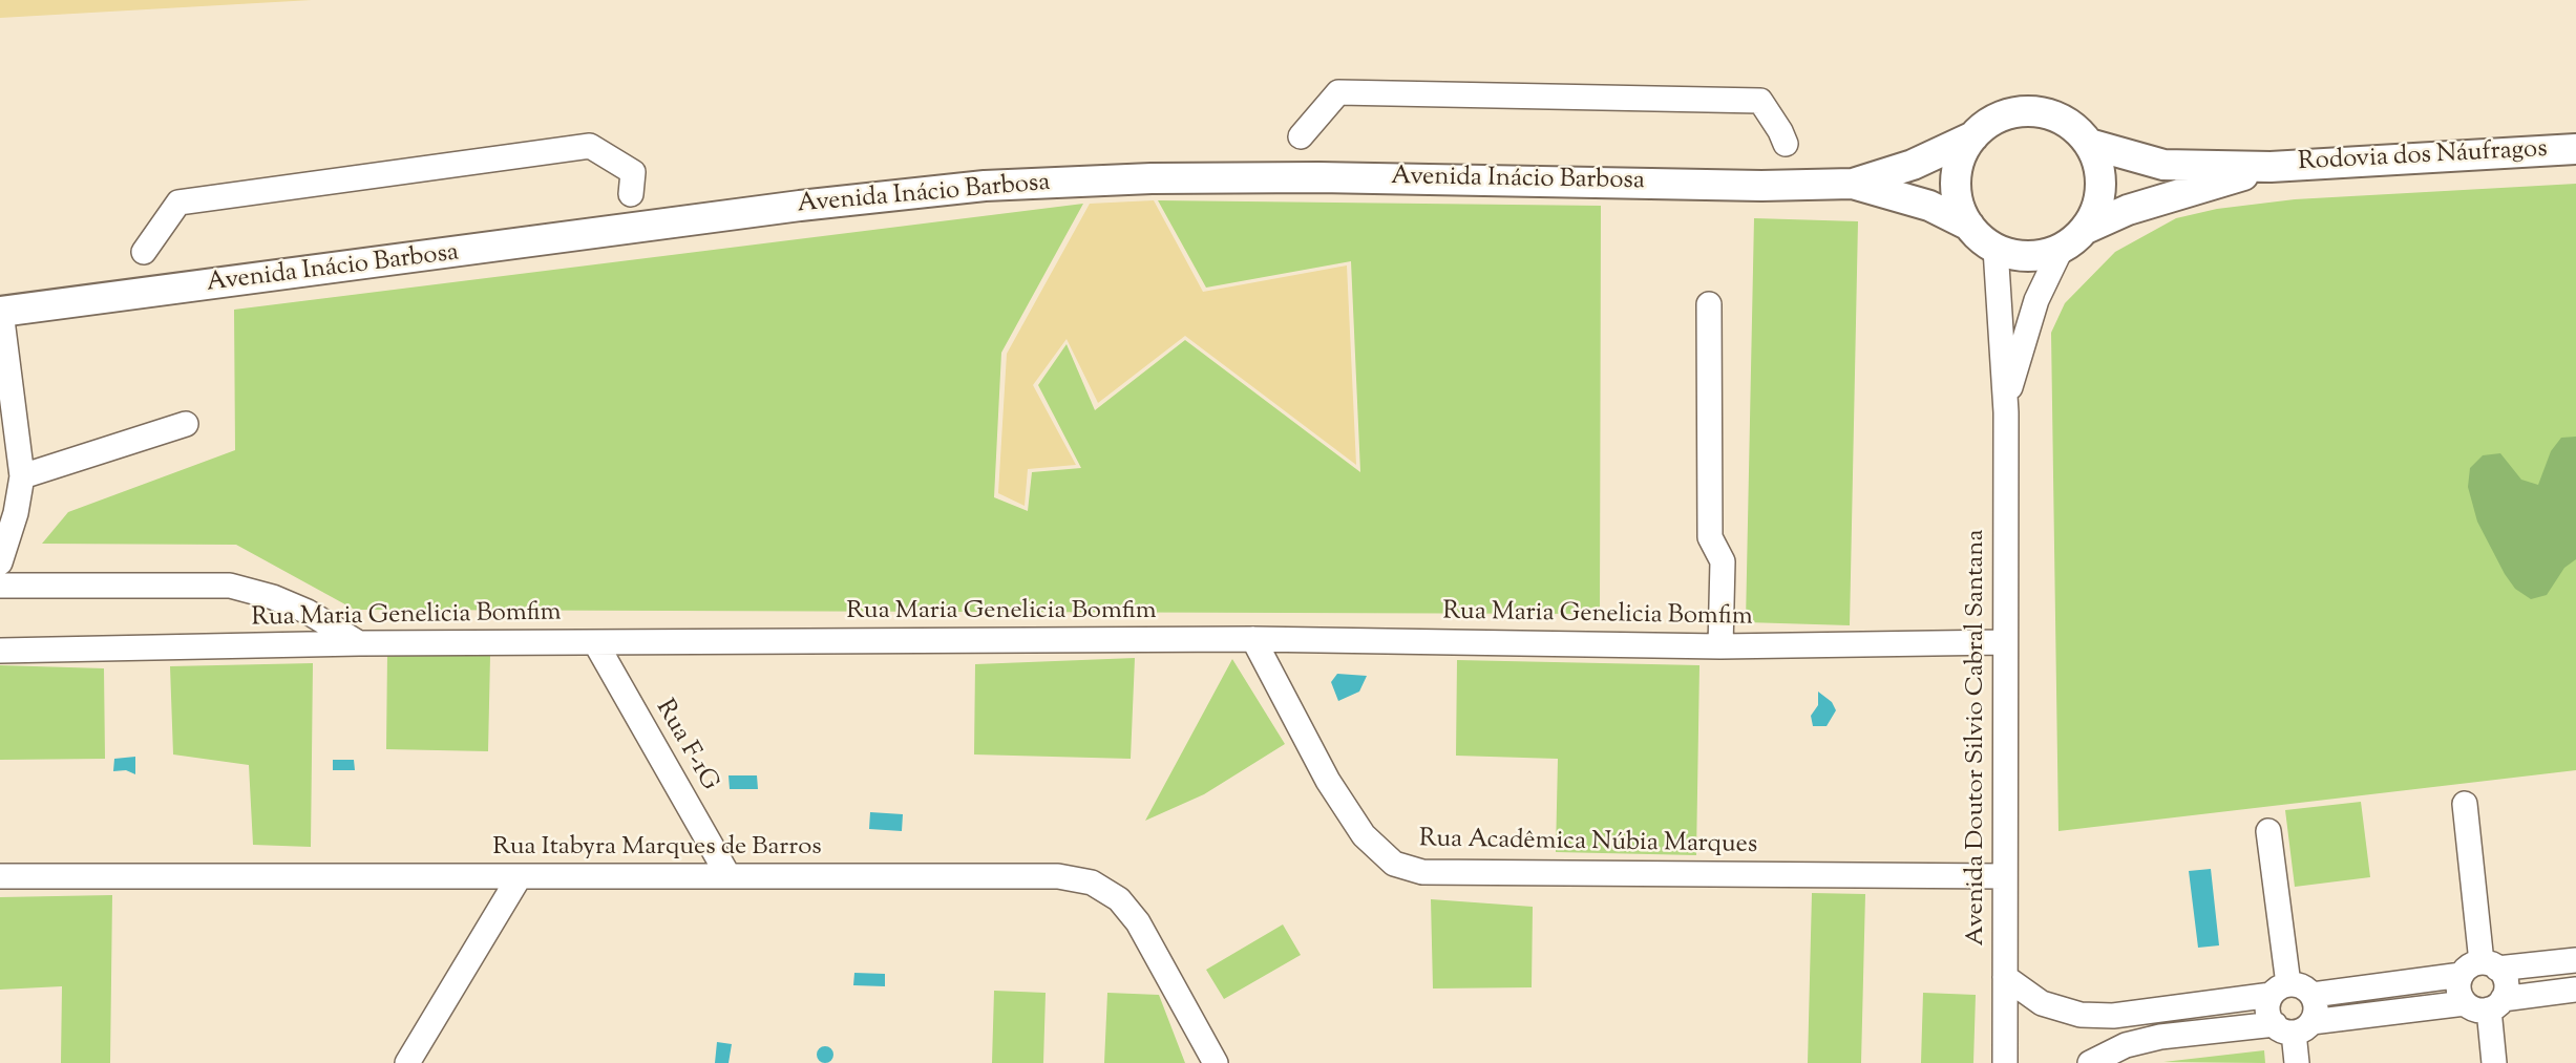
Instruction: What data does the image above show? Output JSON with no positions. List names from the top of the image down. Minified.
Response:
{"streets":{"main road":["Rodovia dos Náufragos","Avenida Inácio Barbosa"],"street":["Rua Maria Genelicia Bomfim","Avenida Doutor Silvio Cabral Santana","Rua F-1G","Rua Acadêmica Núbia Marques","Rua Itabyra Marques de Barros"]},"crossings":[["Avenida Inácio Barbosa","Avenida Doutor Silvio Cabral Santana"],["Rua Maria Genelicia Bomfim","Avenida Doutor Silvio Cabral Santana"],["Rua Maria Genelicia Bomfim","Rua F-1G"],["Rua Maria Genelicia Bomfim","Rua Acadêmica Núbia Marques"],["Avenida Doutor Silvio Cabral Santana","Rua Acadêmica Núbia Marques"],["Rua F-1G","Rua Itabyra Marques de Barros"]]}
